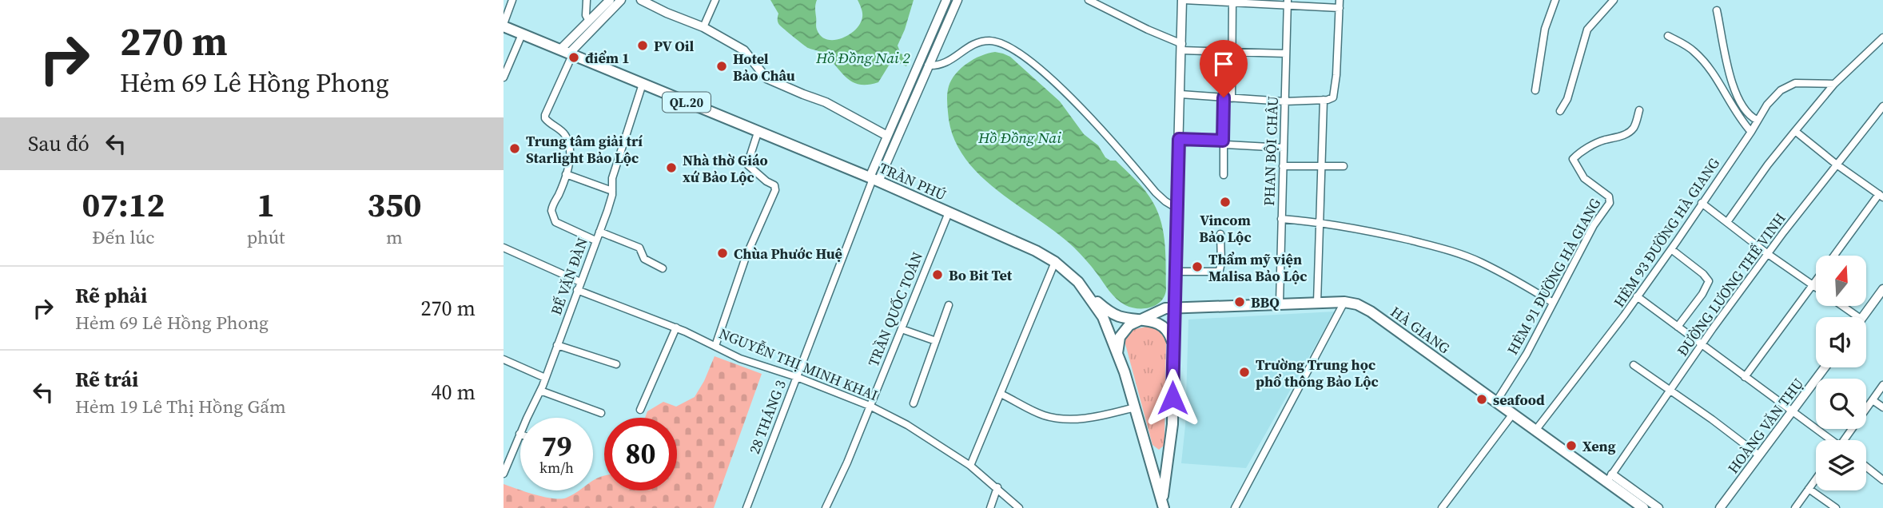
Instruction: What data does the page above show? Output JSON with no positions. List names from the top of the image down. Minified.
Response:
{"streets":{"highway":["QL.20","TRẦN PHÚ","HÀ GIANG"],"street":["PHAN BỘI CHÂU","HẺM 93 ĐƯỜNG HÀ GIANG","BẾ VĂN ĐÀN","HẺM 91 ĐƯỜNG HÀ GIANG","ĐƯỜNG LƯƠNG THẾ VINH","TRẦN QUỐC TOẢN","NGUYỄN THỊ MINH KHAI","28 THÁNG 3","HOÀNG VĂN THỤ"]},"crossings":[["QL.20","TRẦN PHÚ"],["QL.20","HÀ GIANG"],["PHAN BỘI CHÂU","HÀ GIANG"],["TRẦN PHÚ","BẾ VĂN ĐÀN"],["TRẦN PHÚ","TRẦN QUỐC TOẢN"],["TRẦN PHÚ","HÀ GIANG"],["TRẦN PHÚ","28 THÁNG 3"],["HẺM 93 ĐƯỜNG HÀ GIANG","HÀ GIANG"],["BẾ VĂN ĐÀN","NGUYỄN THỊ MINH KHAI"],["HẺM 91 ĐƯỜNG HÀ GIANG","HÀ GIANG"],["ĐƯỜNG LƯƠNG THẾ VINH","HÀ GIANG"],["TRẦN QUỐC TOẢN","NGUYỄN THỊ MINH KHAI"],["NGUYỄN THỊ MINH KHAI","28 THÁNG 3"]],"water":["Hồ Đồng Nai 2","Hồ Đồng Nai"],"places":["PV Oil","điểm 1","Hotel Bảo Châu","Trung tâm giải trí Starlight Bảo Lộc","Nhà thờ Giáo xứ Bảo Lộc","Vincom Bảo Lộc","Chùa Phước Huệ","Thẩm mỹ viện Malisa Bảo Lộc","Bo Bit Tet","BBQ","Trường Trung học phổ thông Bảo Lộc","seafood","Xeng"],"north":"top","page":{"turn":["270 m","Hẻm 69 Lê Hồng Phong"],"then":"Sau đó","eta":["07:12","Đến lúc","1","phút","350","m"],"list":[{"name":"Rẽ phải","note":"Hẻm 69 Lê Hồng Phong","value":"270 m"},{"name":"Rẽ trái","note":"Hẻm 19 Lê Thị Hồng Gấm","value":"40 m"}],"speed":"79 km/h","limit":"80"}}
